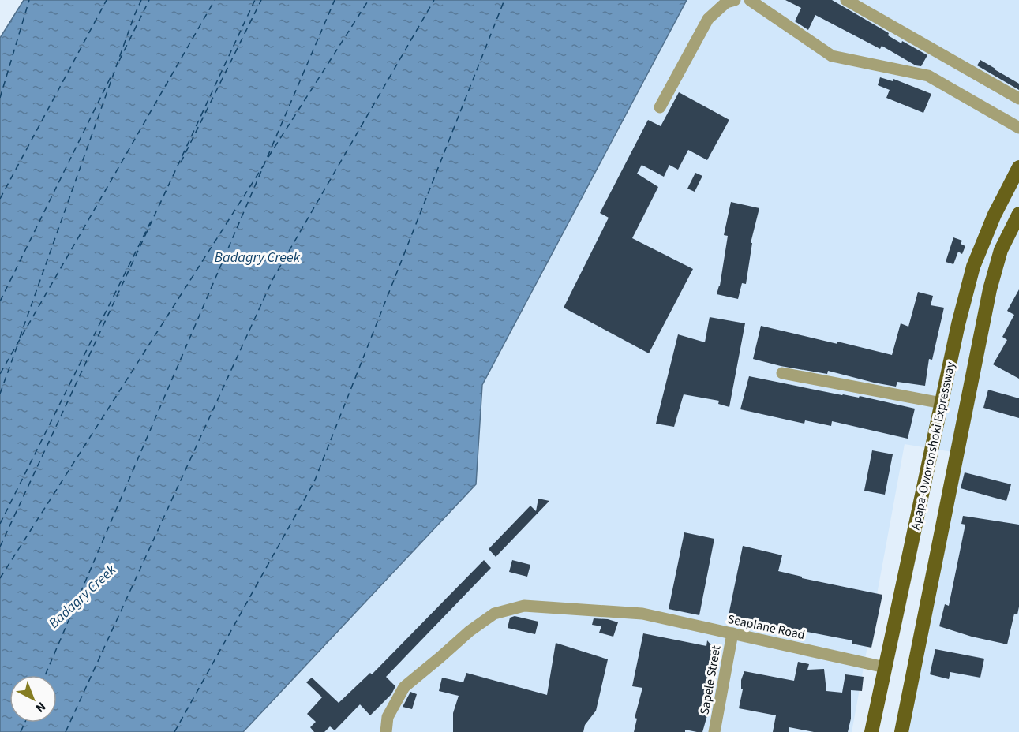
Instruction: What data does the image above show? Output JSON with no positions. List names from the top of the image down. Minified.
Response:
{"streets":{"main road":["Apapa-Oworonshoki Expressway"],"street":["Seaplane Road","Sapele Street"]},"crossings":[["Apapa-Oworonshoki Expressway","Seaplane Road"],["Seaplane Road","Sapele Street"]],"water":["Badagry Creek"],"north":"bottom right"}
